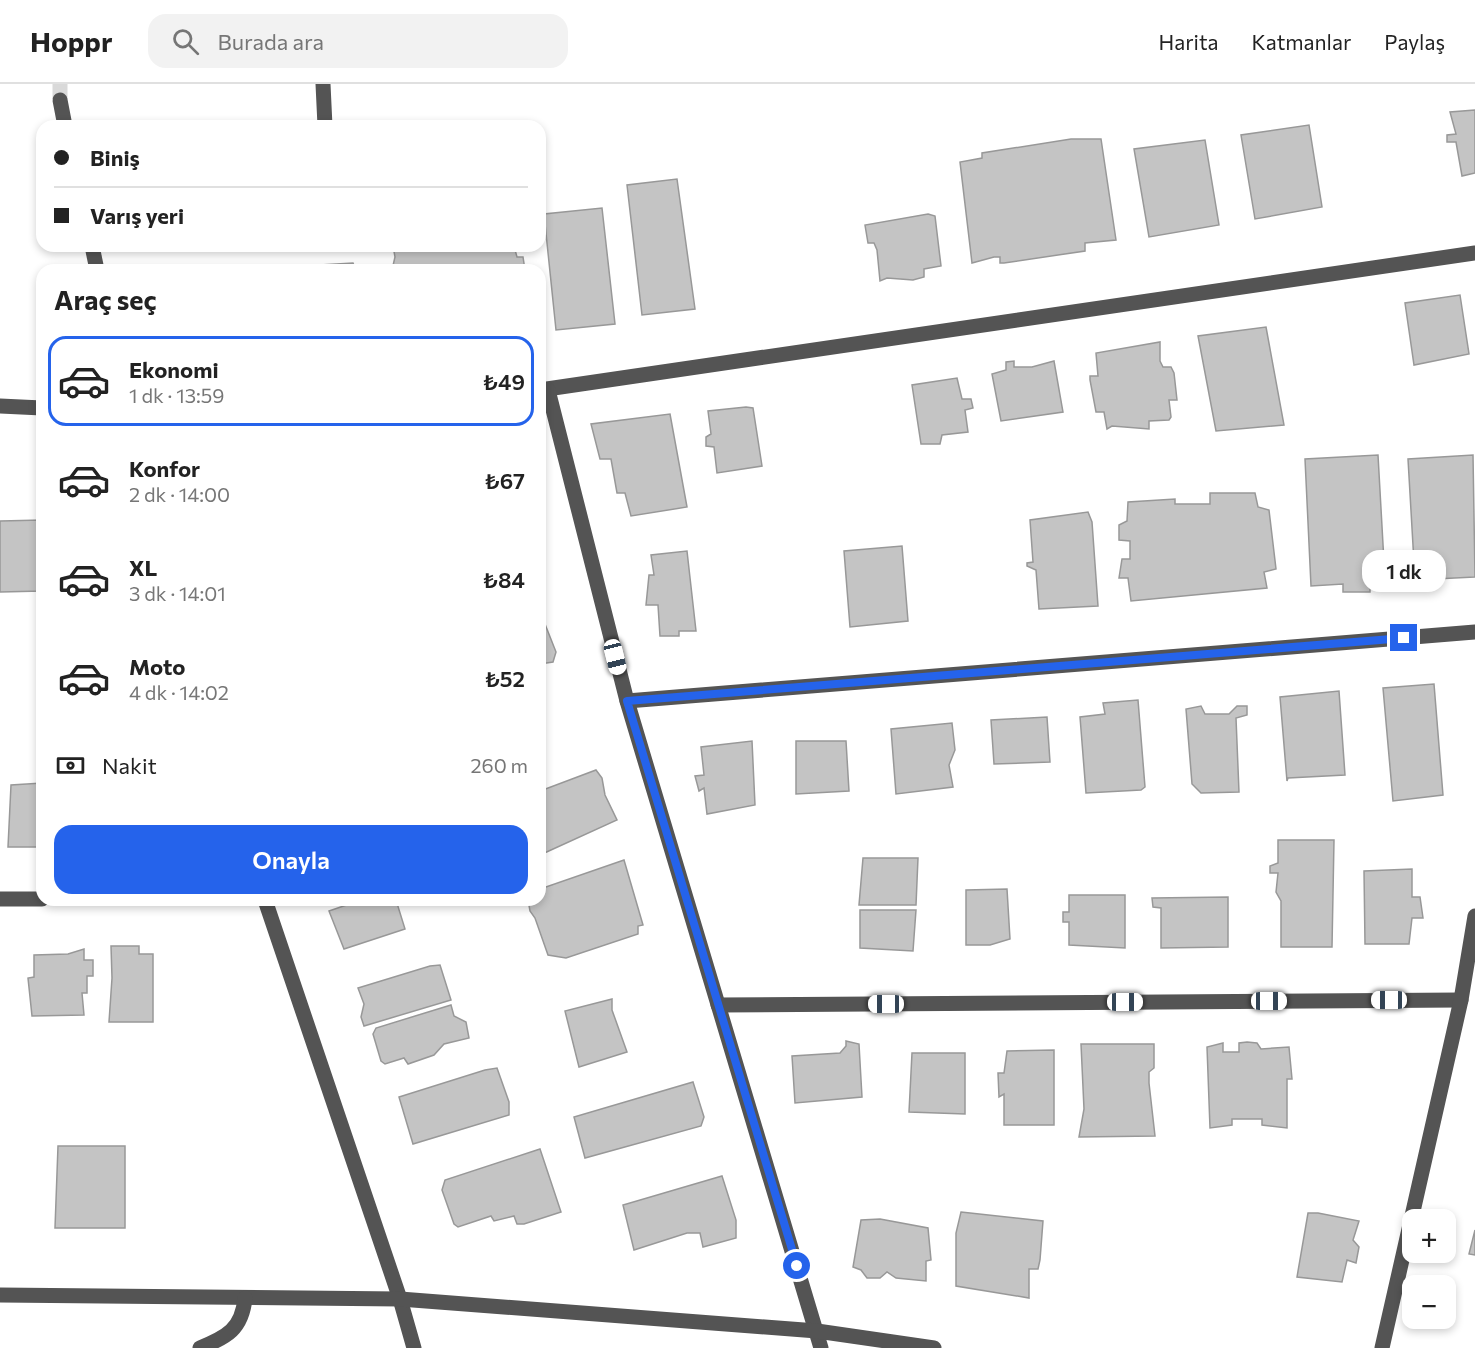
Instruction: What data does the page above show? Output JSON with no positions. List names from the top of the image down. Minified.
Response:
{"page":{"header":"Hoppr","search":"Burada ara","nav":["Harita","Katmanlar","Paylaş"],"banner":["Biniş","Varış yeri"],"heading":"Araç seç","list":[{"name":"Ekonomi","note":"1 dk · 13:59","value":"₺49"},{"name":"Konfor","note":"2 dk · 14:00","value":"₺67"},{"name":"XL","note":"3 dk · 14:01","value":"₺84"},{"name":"Moto","note":"4 dk · 14:02","value":"₺52"}],"bubble":"1 dk","pay":["Nakit","260 m"],"buttons":"Onayla","map_buttons":["+","−"]}}
